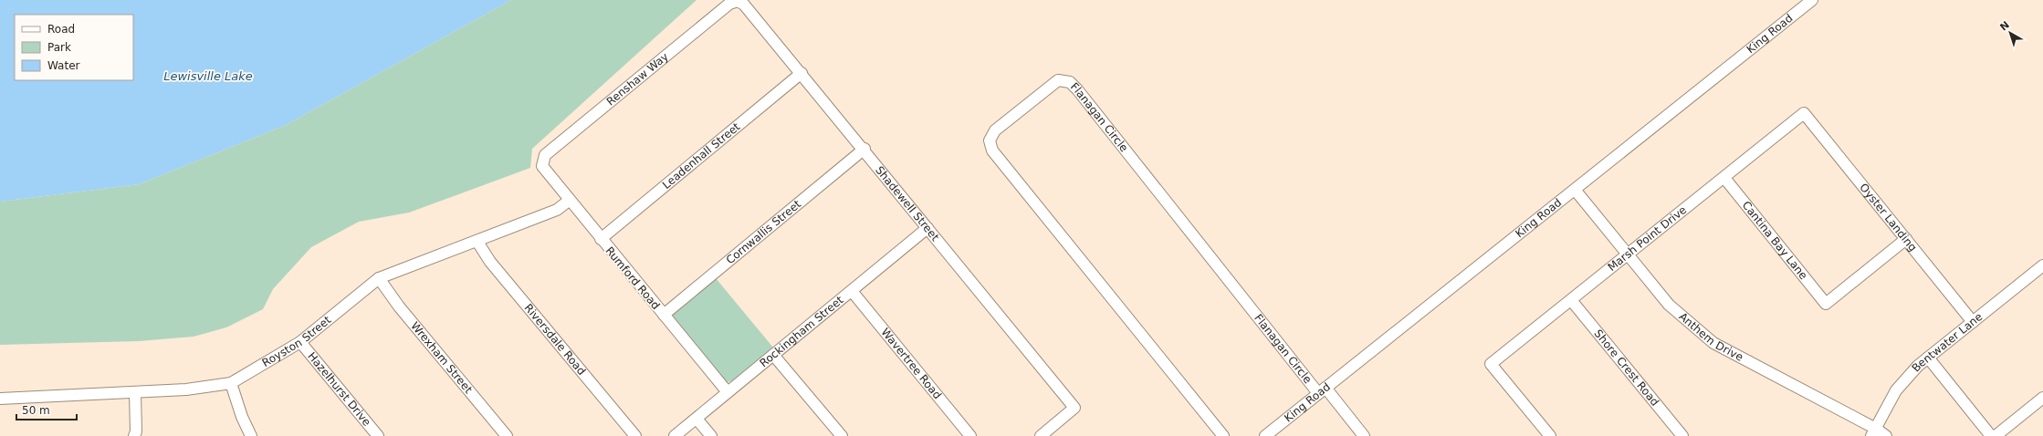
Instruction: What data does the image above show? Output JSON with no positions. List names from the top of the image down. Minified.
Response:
{"streets":{"street":["King Road","Renshaw Way","Flanagan Circle","Leadenhall Street","Shadewell Street","Oyster Landing","Cornwallis Street","Marsh Point Drive","Cantina Bay Lane","Rumford Road","Rockingham Street","Anthem Drive","Riversdale Road","Royston Street","Bentwater Lane","Wrexham Street","Wavertree Road","Shore Crest Road","Hazelhurst Drive"]},"crossings":[["King Road","Flanagan Circle"],["King Road","Anthem Drive"],["Renshaw Way","Shadewell Street"],["Renshaw Way","Rumford Road"],["Leadenhall Street","Shadewell Street"],["Leadenhall Street","Rumford Road"],["Shadewell Street","Cornwallis Street"],["Shadewell Street","Rockingham Street"],["Oyster Landing","Marsh Point Drive"],["Oyster Landing","Cantina Bay Lane"],["Oyster Landing","Bentwater Lane"],["Cornwallis Street","Rumford Road"],["Marsh Point Drive","Cantina Bay Lane"],["Marsh Point Drive","Anthem Drive"],["Marsh Point Drive","Shore Crest Road"],["Rumford Road","Rockingham Street"],["Rumford Road","Royston Street"],["Rockingham Street","Wavertree Road"],["Anthem Drive","Bentwater Lane"],["Riversdale Road","Royston Street"],["Royston Street","Wrexham Street"],["Royston Street","Hazelhurst Drive"]],"water":["Lewisville Lake"],"legend":["Road","Park","Water"],"scale_bar":"50 m","north":"top left"}
